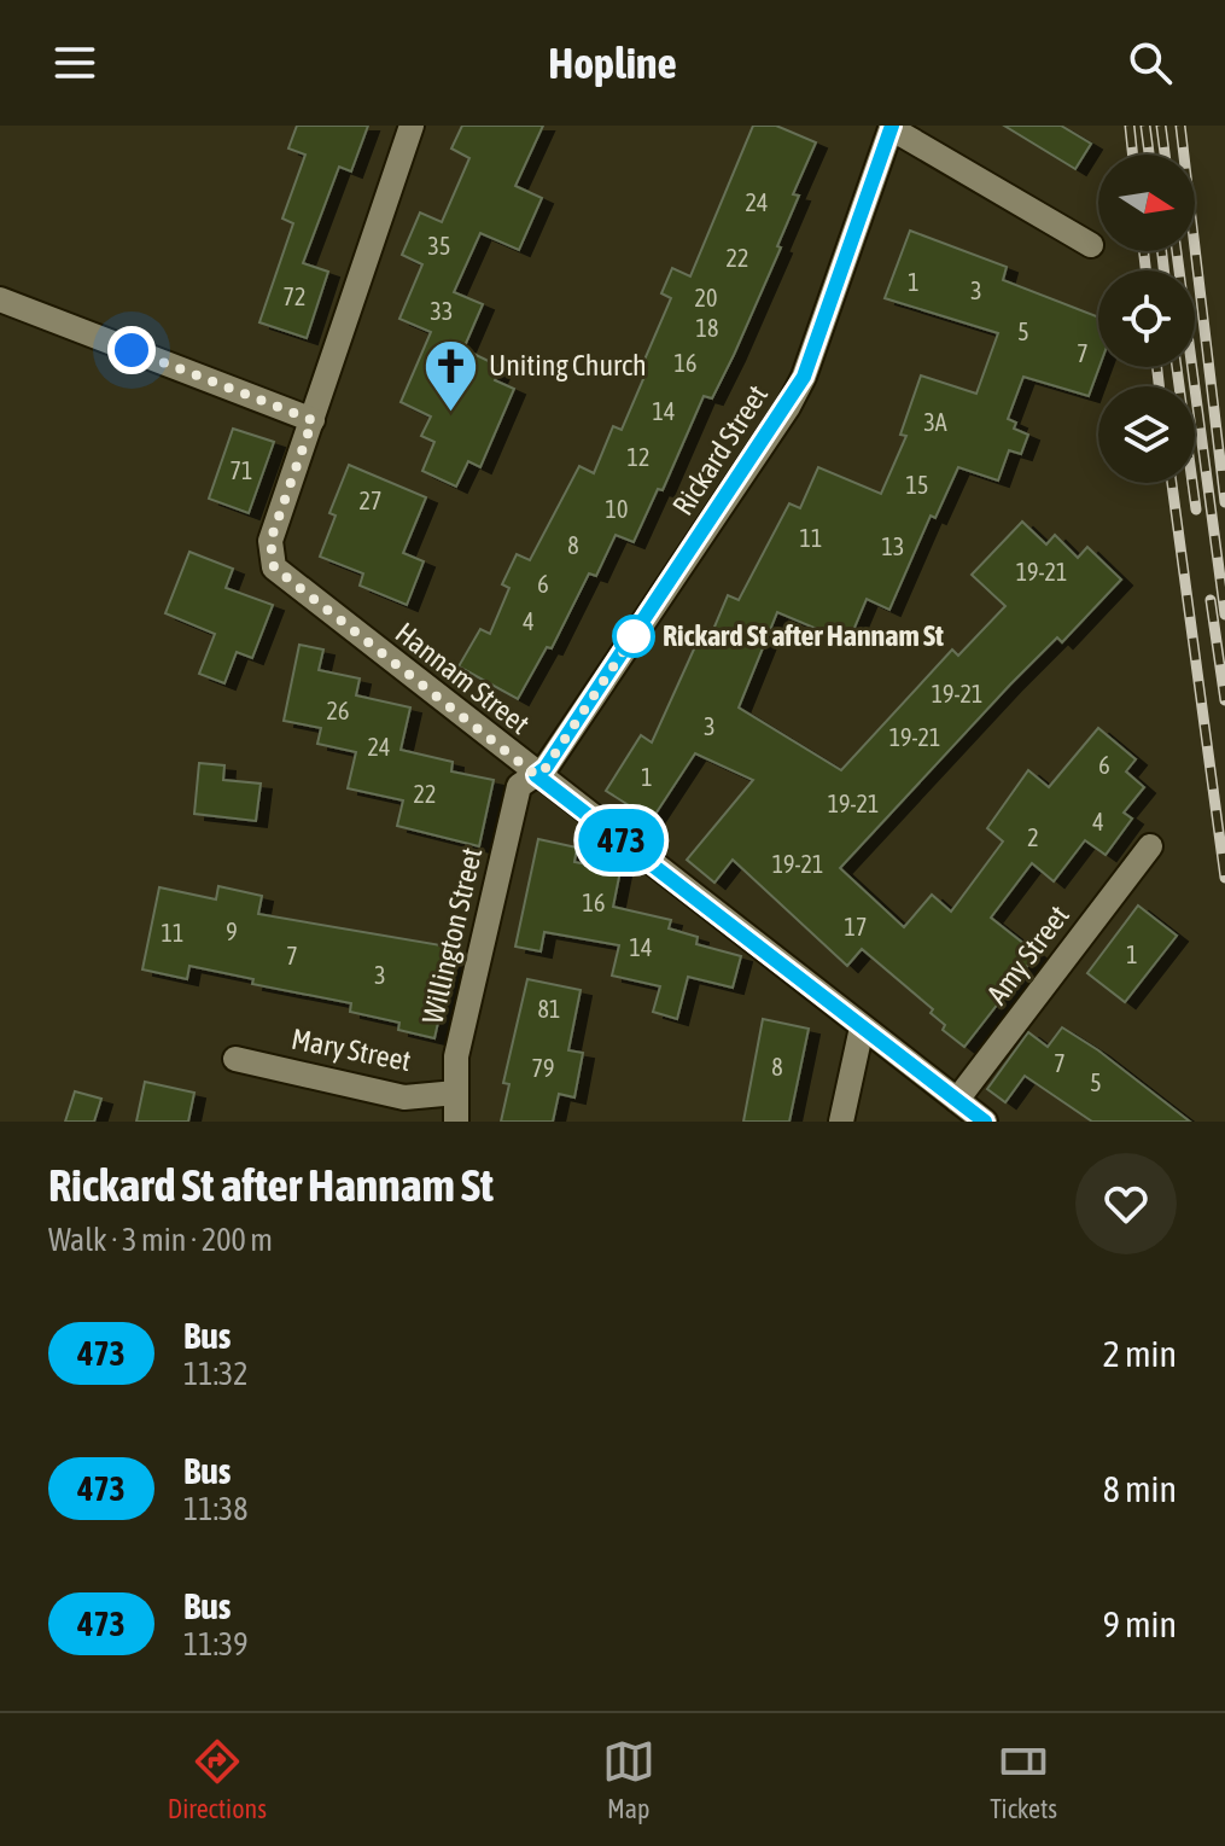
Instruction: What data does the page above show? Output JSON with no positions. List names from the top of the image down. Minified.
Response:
{"streets":{"street":["Rickard Street","Hannam Street","Willington Street","Amy Street","Mary Street"]},"crossings":[["Rickard Street","Hannam Street"],["Rickard Street","Willington Street"],["Hannam Street","Willington Street"],["Hannam Street","Amy Street"],["Willington Street","Mary Street"]],"places":{"church":["Uniting Church"],"other":["Rickard St after Hannam St"]},"lines":["bus line 473"],"house_numbers":["24","35","22","1","3","72","20","33","18","5","7","16","14","3A","12","71","15","27","10","11","8","13","19-21","6","4","19-21","26","3","19-21","24","6","1","22","19-21","4","2","19-21","16","17","9","11","14","1","7","3","81","7","8","79","5"],"north":"right","page":{"header":"Hopline","on_map":"473","heading":["Rickard St after Hannam St","Walk · 3 min · 200 m"],"list":[{"mark":"473","name":"Bus","note":"11:32","value":"2 min"},{"mark":"473","name":"Bus","note":"11:38","value":"8 min"},{"mark":"473","name":"Bus","note":"11:39","value":"9 min"}],"tabs":["Directions","Map","Tickets"]}}
